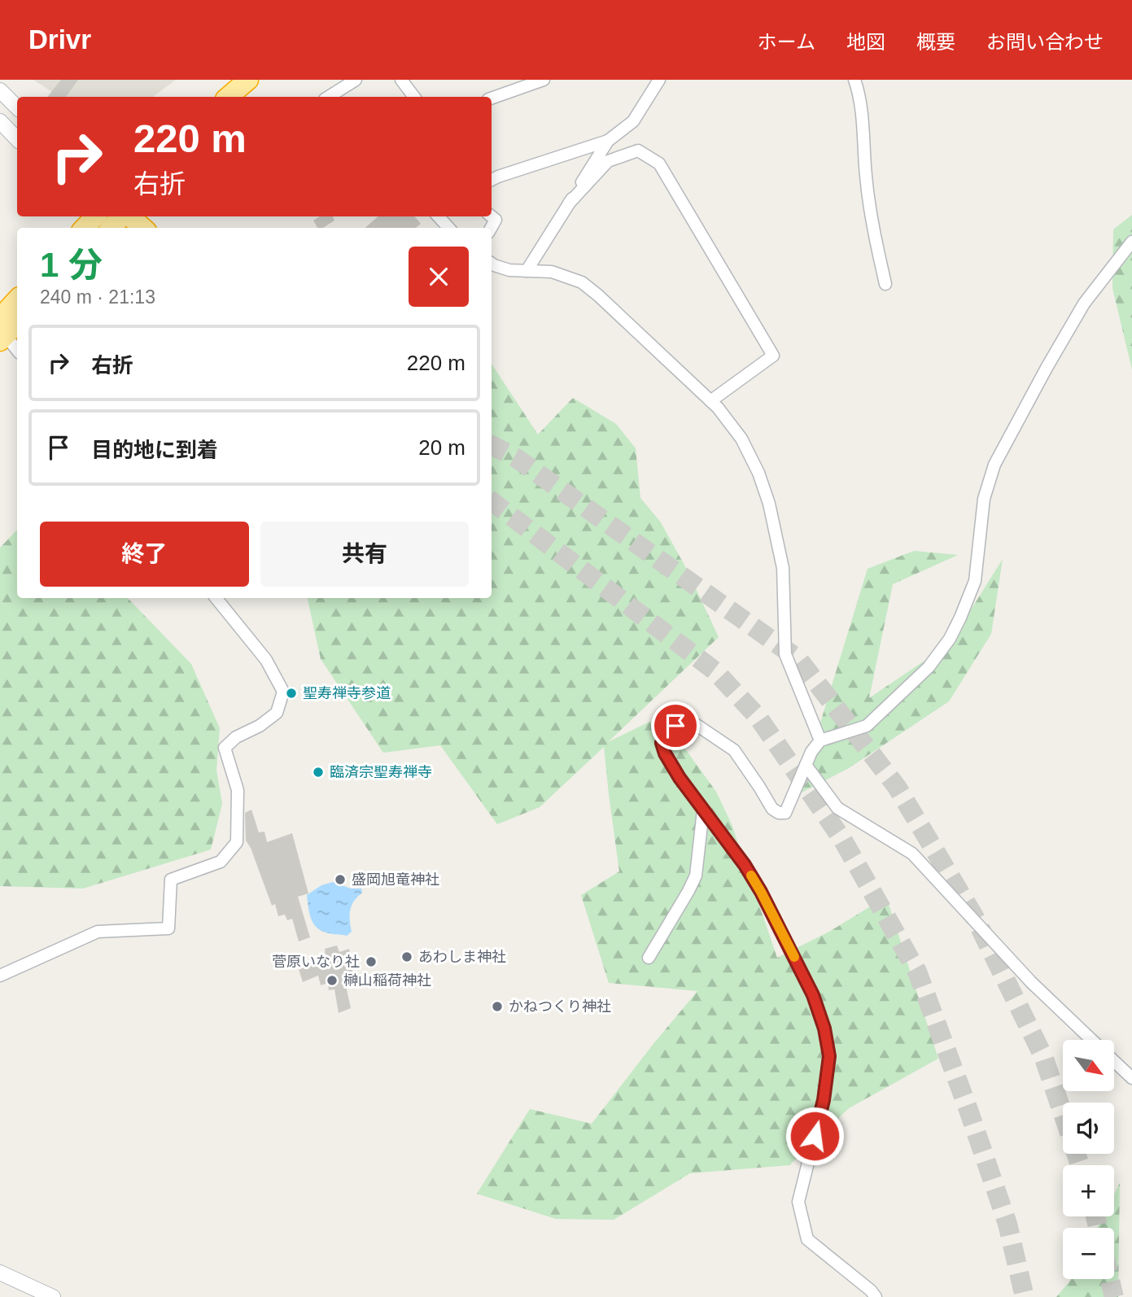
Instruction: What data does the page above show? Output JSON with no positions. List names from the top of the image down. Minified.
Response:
{"places":["聖寿禅寺参道","臨済宗聖寿禅寺","盛岡旭竜神社","あわしま神社","菅原いなり社","榊山稲荷神社","かねつくり神社"],"north":"bottom right","page":{"header":"Drivr","nav":["ホーム","地図","概要","お問い合わせ"],"turn":["220 m","右折"],"heading":["1 分","240 m · 21:13"],"list":[{"name":"右折","value":"220 m"},{"name":"目的地に到着","value":"20 m"}],"buttons":["終了","共有"],"map_buttons":["+","−"]}}
